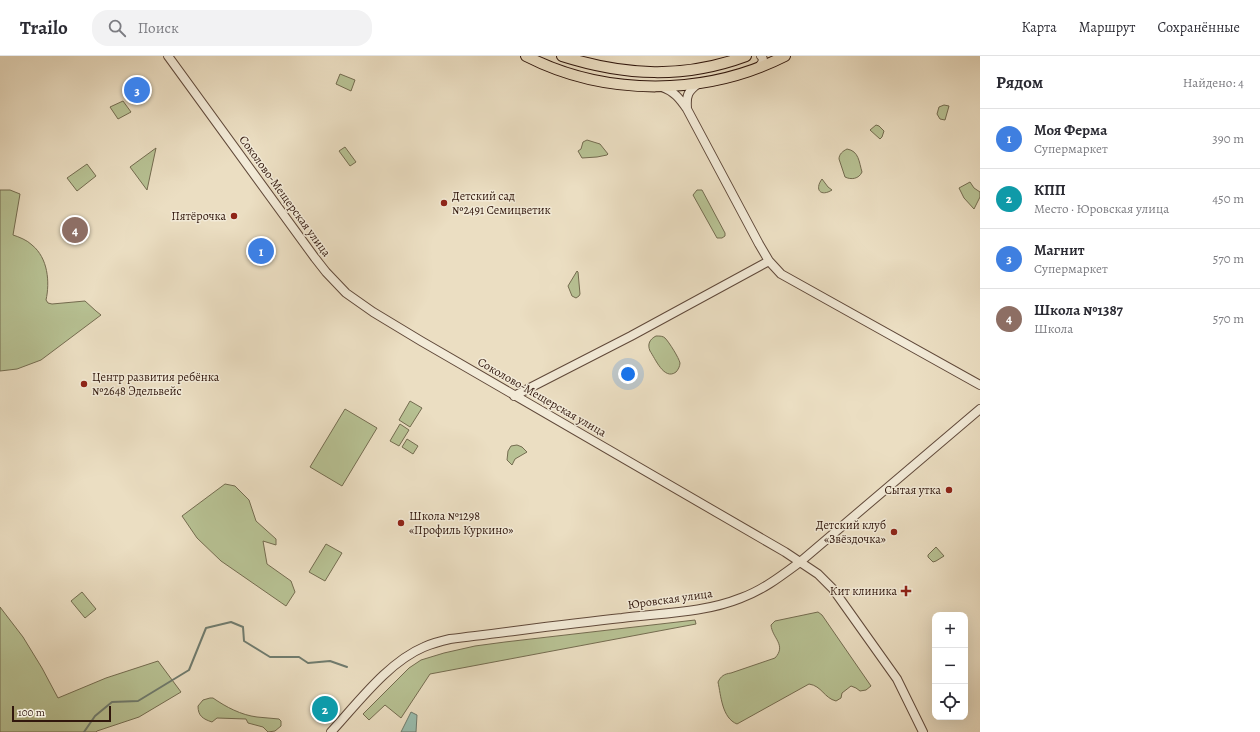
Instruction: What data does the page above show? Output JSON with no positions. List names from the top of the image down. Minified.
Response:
{"streets":{"street":["Соколово-Мещерская улица","Юровская улица"]},"crossings":[["Соколово-Мещерская улица","Юровская улица"]],"places":{"other":["Детский сад №2491 Семицветик","Пятёрочка","Центр развития ребёнка №2648 Эдельвейс","Сытая утка","Школа №1298 «Профиль Куркино»","Детский клуб «Звёздочка»"],"health":["Кит клиника"]},"scale_bar":"100 m","page":{"header":"Trailo","search":"Поиск","nav":["Карта","Маршрут","Сохранённые"],"heading":["Рядом","Найдено: 4"],"pins":["3","4","1","2"],"list":[{"mark":"1","name":"Моя Ферма","note":"Супермаркет","value":"390 m"},{"mark":"2","name":"КПП","note":"Место · Юровская улица","value":"450 m"},{"mark":"3","name":"Магнит","note":"Супермаркет","value":"570 m"},{"mark":"4","name":"Школа №1387","note":"Школа","value":"570 m"}],"map_buttons":["+","−"],"scale":"100 m"}}
